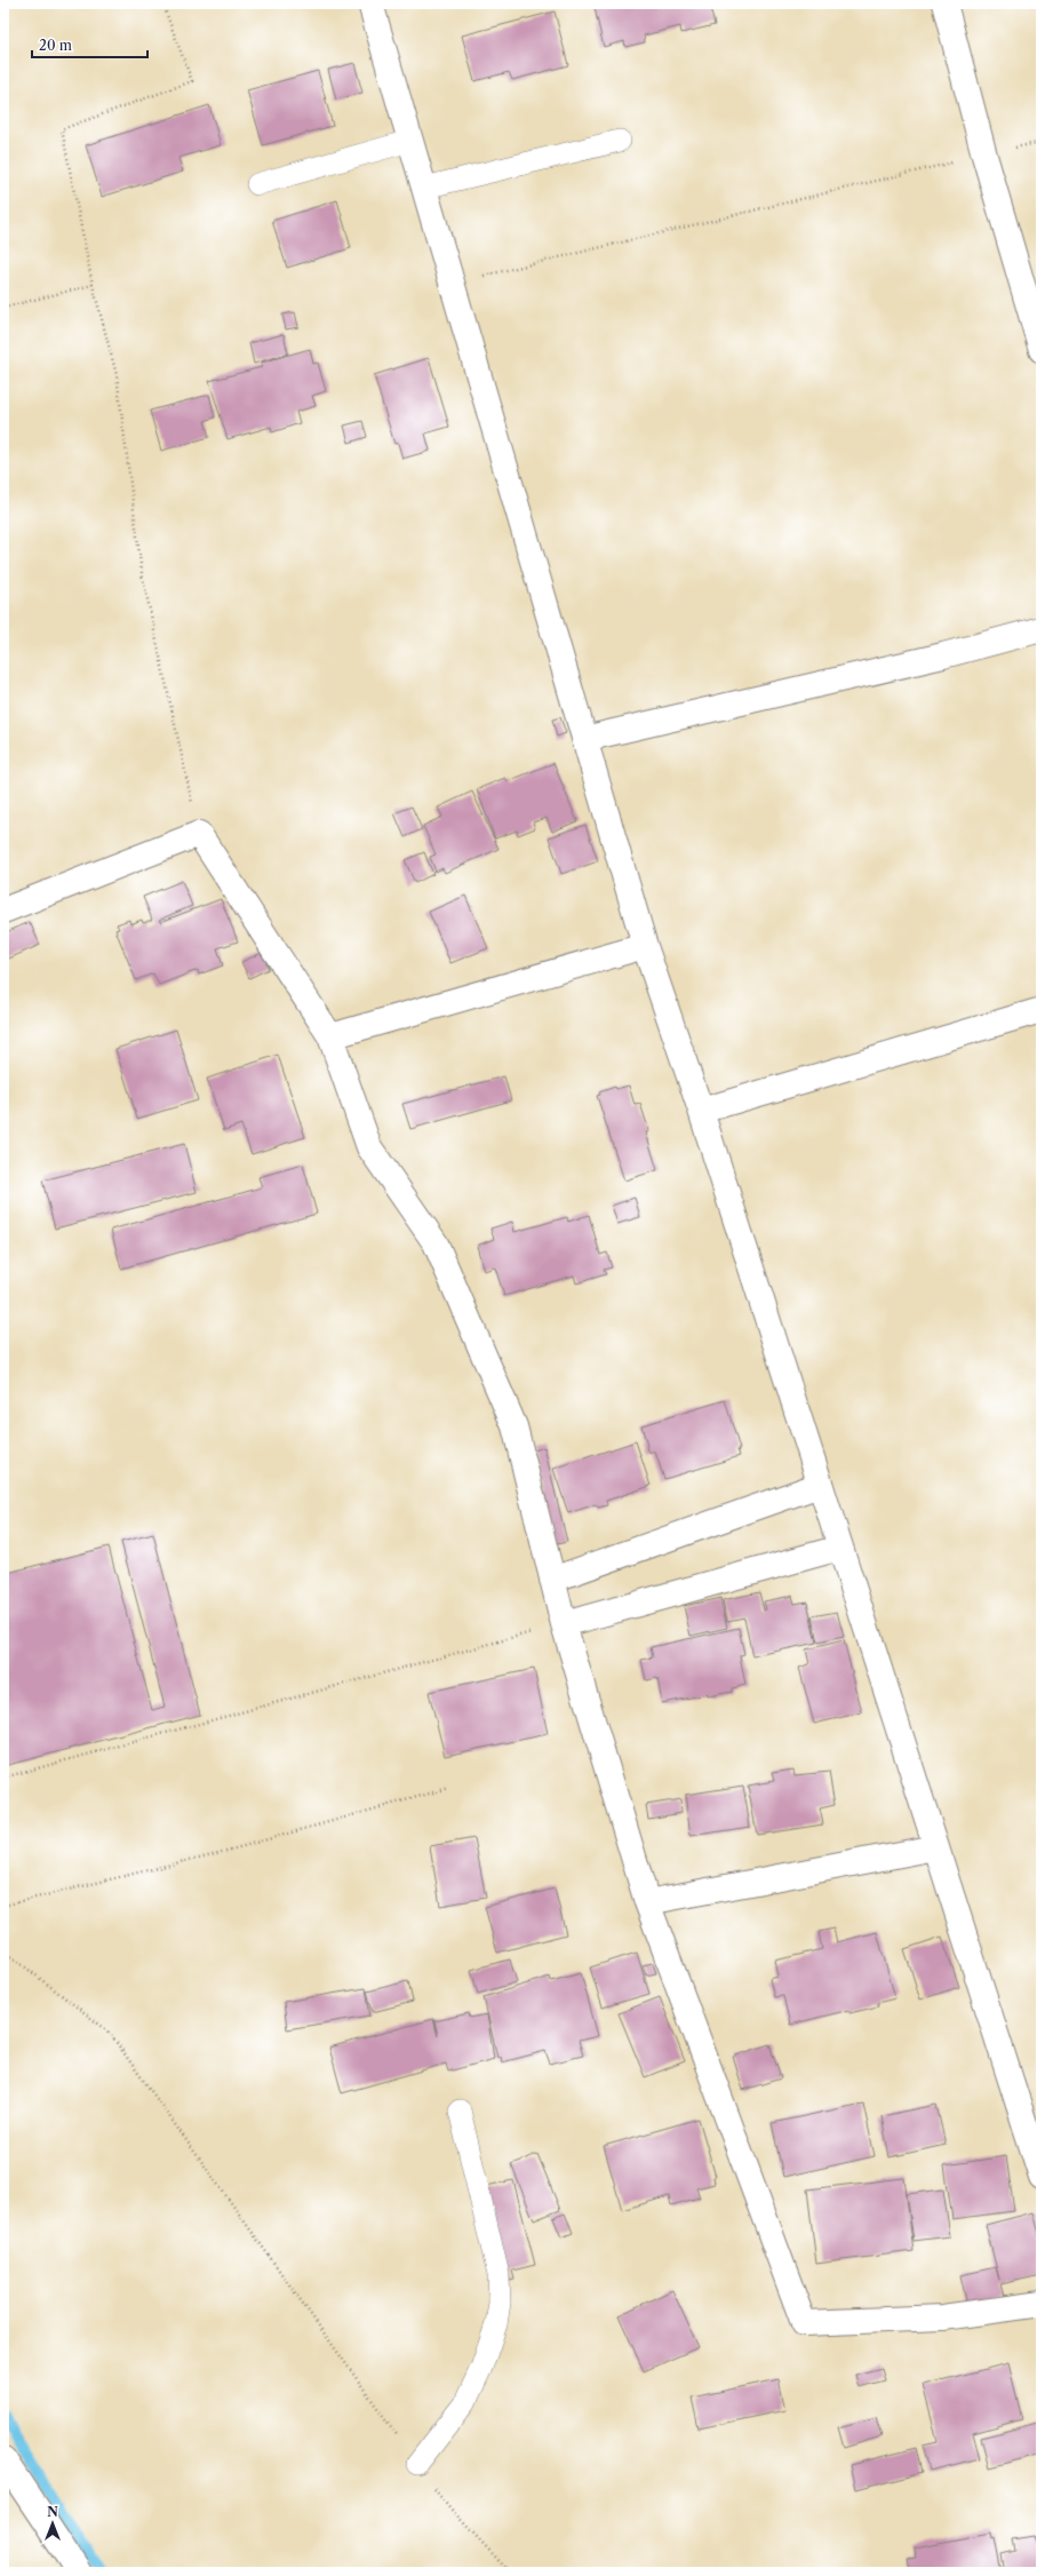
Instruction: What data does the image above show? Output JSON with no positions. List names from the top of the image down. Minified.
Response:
{"scale_bar":"20 m","north":"top"}
